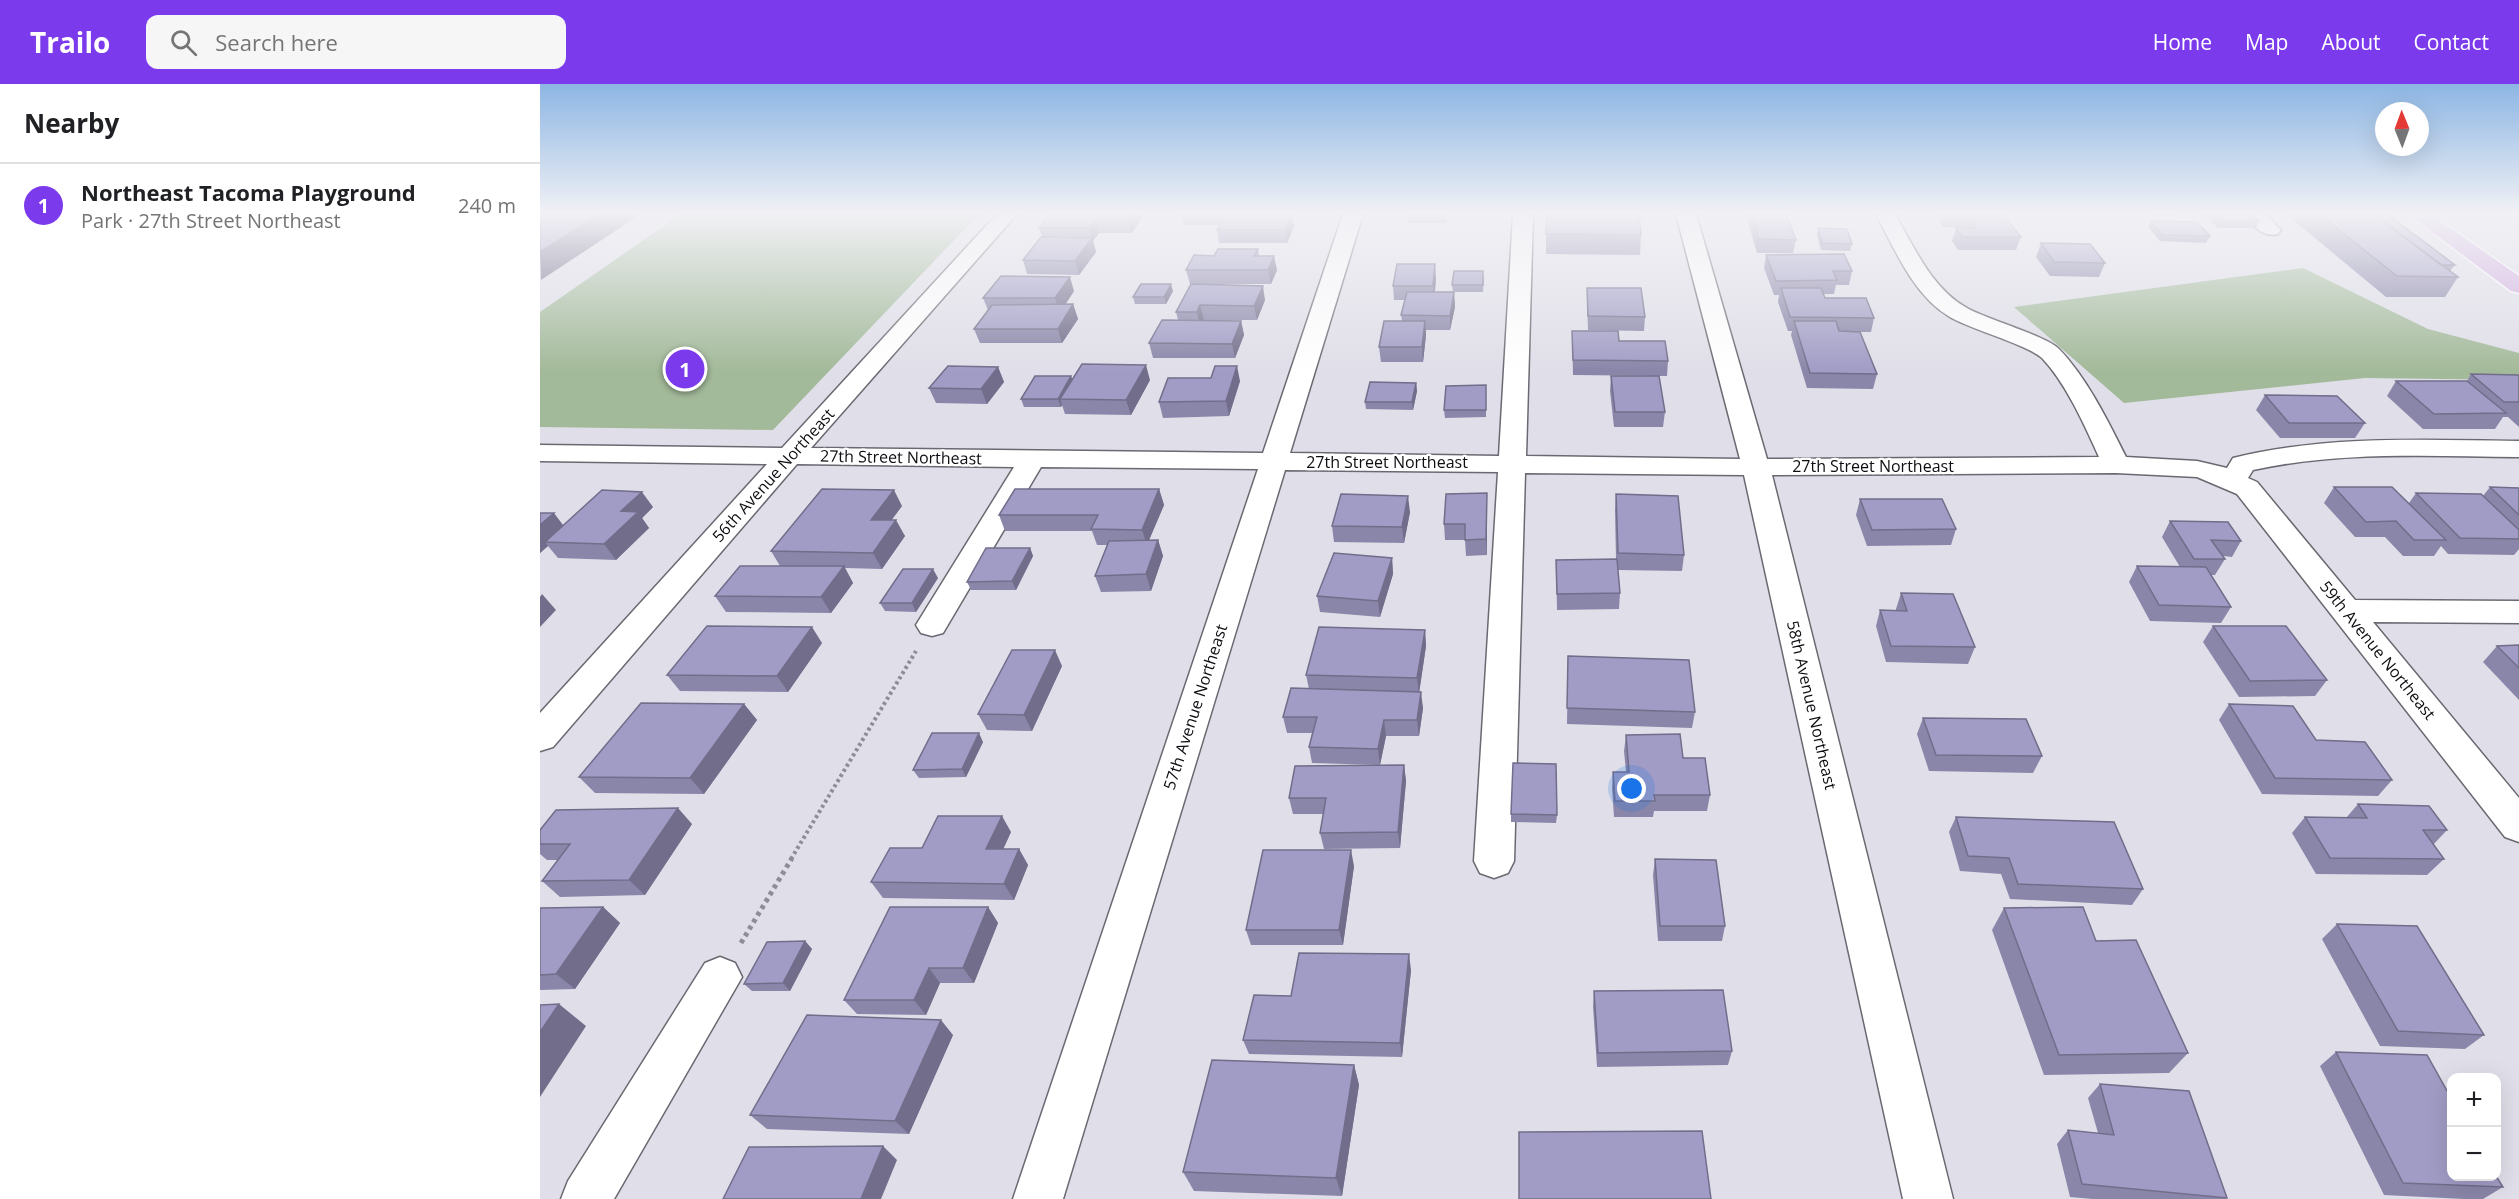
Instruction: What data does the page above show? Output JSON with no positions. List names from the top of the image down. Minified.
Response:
{"streets":{"street":["27th Street Northeast","56th Avenue Northeast","59th Avenue Northeast","58th Avenue Northeast","57th Avenue Northeast"]},"crossings":[["27th Street Northeast","56th Avenue Northeast"],["27th Street Northeast","59th Avenue Northeast"],["27th Street Northeast","58th Avenue Northeast"],["27th Street Northeast","57th Avenue Northeast"]],"north":"top","page":{"header":"Trailo","search":"Search here","nav":["Home","Map","About","Contact"],"heading":"Nearby","list":[{"mark":"1","name":"Northeast Tacoma Playground","note":"Park · 27th Street Northeast","value":"240 m"}],"pins":"1","map_buttons":["+","−"]}}
